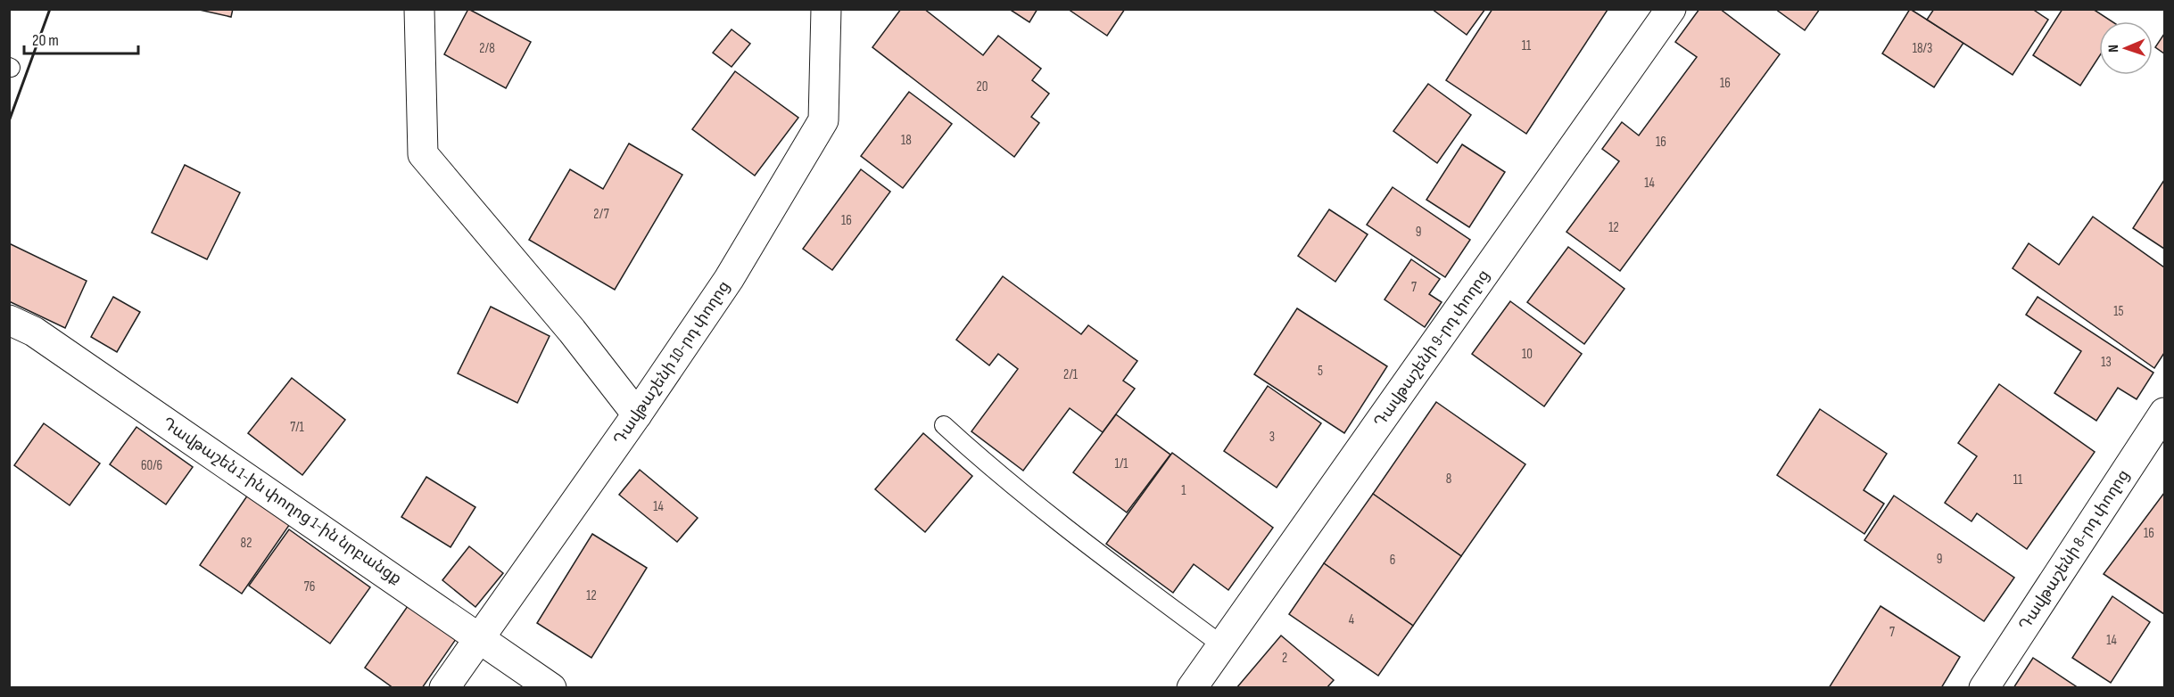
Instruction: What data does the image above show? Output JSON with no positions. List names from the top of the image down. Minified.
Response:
{"streets":{"street":["Դավթաշենի 9-րդ փողոց","Դավթաշենի 10-րդ փողոց","Դավթաշեն 1-ին փողոց 1-ին նրբանցք","Դավթաշենի 8-րդ փողոց"]},"crossings":[["Դավթաշենի 10-րդ փողոց","Դավթաշեն 1-ին փողոց 1-ին նրբանցք"]],"house_numbers":["11","2/8","18/3","16","20","18","16","14","2/7","16","12","9","7","15","10","13","5","2/1","7/1","3","1/1","60/6","8","11","1","14","16","82","9","6","76","12","4","7","14","2"],"scale_bar":"20 m","north":"left"}
